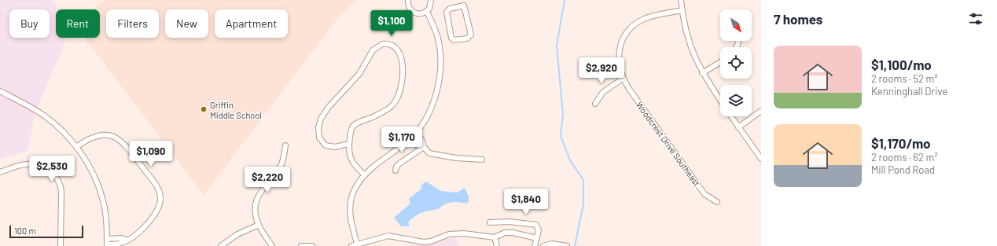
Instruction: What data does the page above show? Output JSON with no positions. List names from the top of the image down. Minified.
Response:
{"streets":{"street":["Woodcrest Drive Southeast"]},"places":["Griffin Middle School"],"scale_bar":"100 m","north":"bottom right","page":{"heading":"7 homes","chip":["Buy","Rent","Filters","New","Apartment"],"price":["$1,100","$2,920","$1,170","$1,090","$2,530","$2,220","$1,840"],"list":[{"name":"$1,100/mo","note":"2 rooms · 52 m² · Kenninghall Drive"},{"name":"$1,170/mo","note":"2 rooms · 62 m² · Mill Pond Road"}],"scale":"100 m"}}
